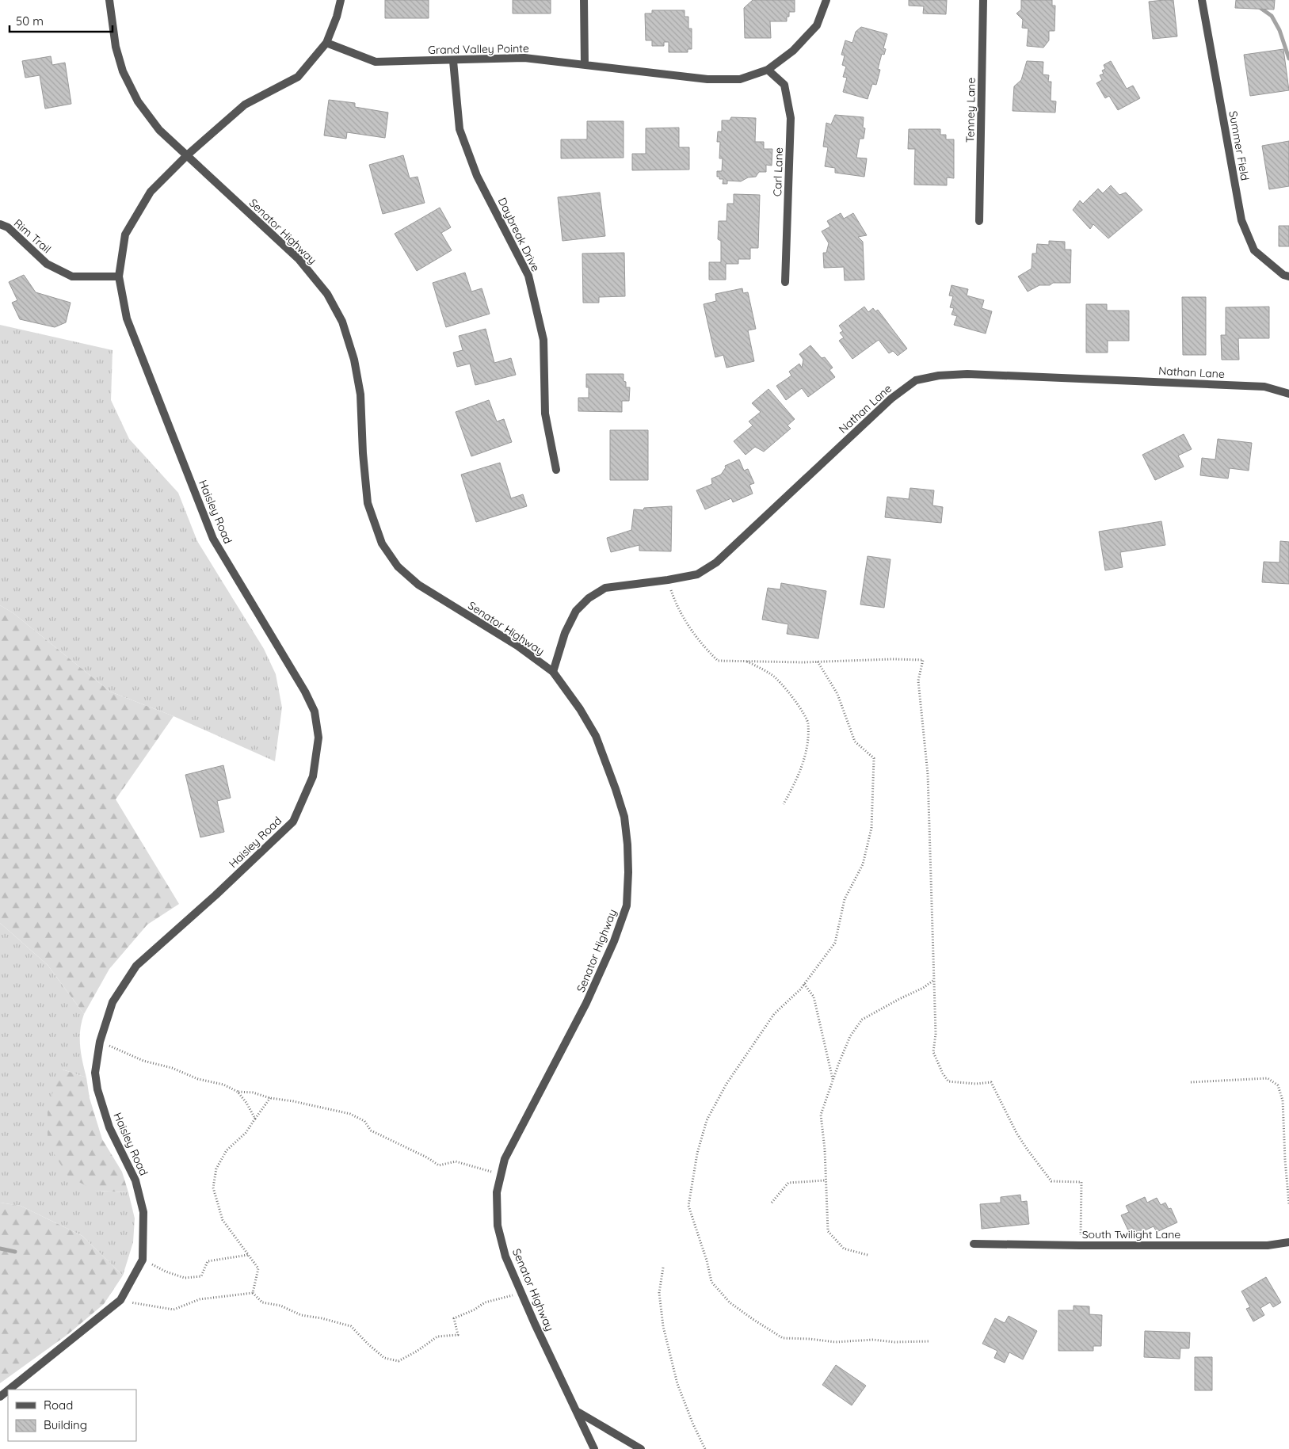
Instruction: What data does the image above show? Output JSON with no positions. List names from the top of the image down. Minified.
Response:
{"streets":{"street":["Grand Valley Pointe","Tenney Lane","Summer Field","Carl Lane","Senator Highway","Daybreak Drive","Rim Trail","Nathan Lane","Haisley Road","South Twilight Lane"]},"crossings":[["Grand Valley Pointe","Carl Lane"],["Grand Valley Pointe","Daybreak Drive"],["Senator Highway","Nathan Lane"],["Senator Highway","Haisley Road"],["Rim Trail","Haisley Road"]],"legend":["Road","Building"],"scale_bar":"50 m"}
